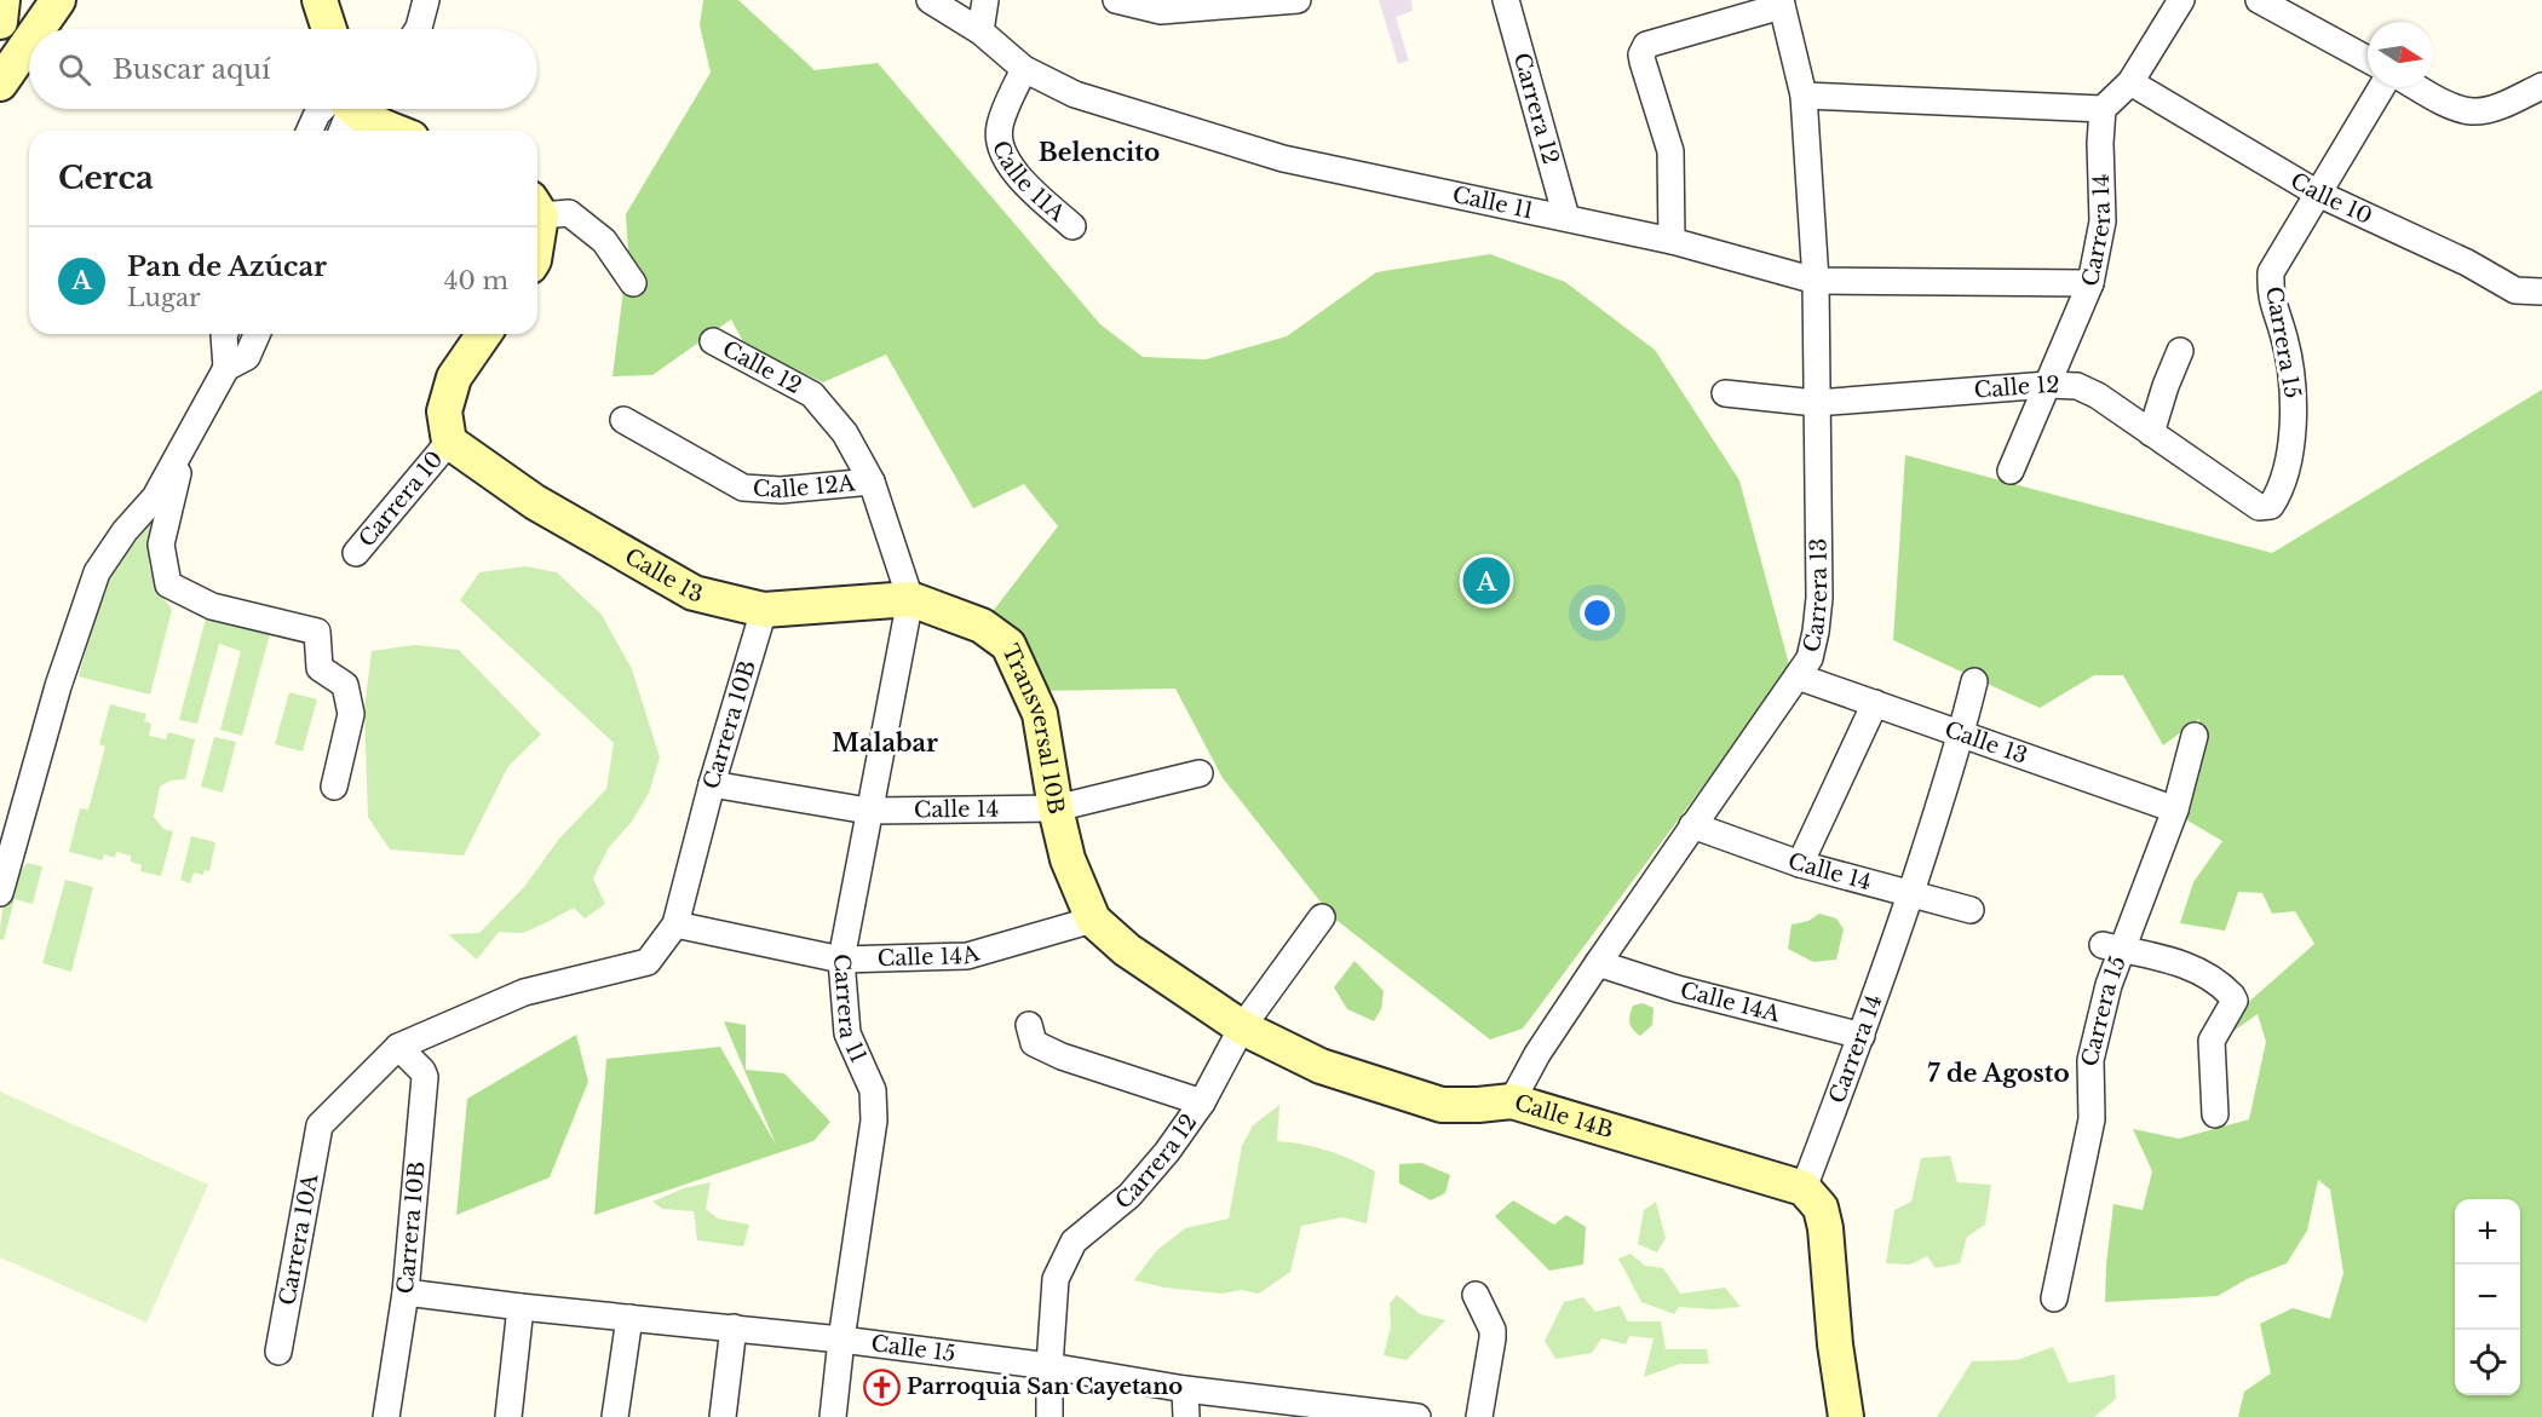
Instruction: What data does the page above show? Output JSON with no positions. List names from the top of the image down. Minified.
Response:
{"streets":{"street":["Carrera 12","Calle 11A","Calle 10","Calle 11","Carrera 14","Carrera 15","Calle 12","Calle 12A","Carrera 10","Calle 13","Carrera 13","Carrera 10B","Transversal 10B","Calle 14","Calle 14A","Carrera 11","Calle 14B","Carrera 10A","Calle 15"]},"crossings":[["Carrera 12","Calle 11"],["Carrera 12","Transversal 10B"],["Carrera 12","Calle 14B"],["Carrera 12","Calle 15"],["Calle 11A","Calle 11"],["Calle 10","Carrera 15"],["Calle 11","Carrera 14"],["Calle 11","Carrera 13"],["Carrera 14","Calle 12"],["Carrera 14","Calle 13"],["Carrera 14","Calle 14"],["Carrera 14","Calle 14A"],["Carrera 14","Calle 14B"],["Carrera 15","Calle 12"],["Carrera 15","Calle 13"],["Calle 12","Calle 12A"],["Calle 12","Carrera 13"],["Carrera 10","Calle 13"],["Calle 13","Carrera 13"],["Calle 13","Carrera 10B"],["Calle 13","Transversal 10B"],["Calle 13","Carrera 11"],["Carrera 13","Calle 14"],["Carrera 13","Calle 14A"],["Carrera 13","Calle 14B"],["Carrera 10B","Calle 14"],["Carrera 10B","Calle 14A"],["Carrera 10B","Carrera 10A"],["Carrera 10B","Calle 15"],["Transversal 10B","Calle 14"],["Transversal 10B","Calle 14A"],["Transversal 10B","Carrera 11"],["Transversal 10B","Calle 14B"],["Calle 14","Carrera 11"],["Calle 14A","Carrera 11"],["Carrera 11","Calle 15"]],"districts":["Belencito","Malabar","7 de Agosto"],"places":{"church":["Parroquia San Cayetano"]},"north":"right","page":{"search":"Buscar aquí","heading":"Cerca","list":[{"mark":"A","name":"Pan de Azúcar","note":"Lugar","value":"40 m"}],"pins":"A","map_buttons":["+","−"]}}
